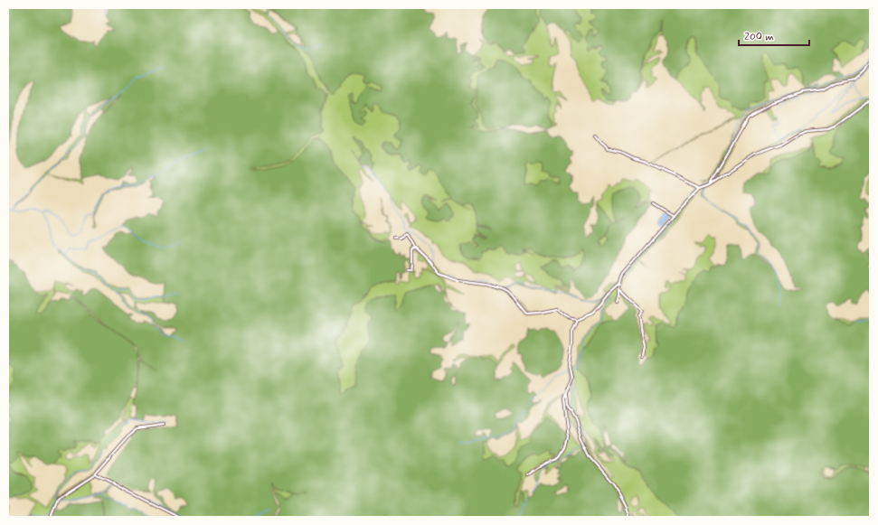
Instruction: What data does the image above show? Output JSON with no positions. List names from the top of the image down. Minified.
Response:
{"scale_bar":"200 m"}
